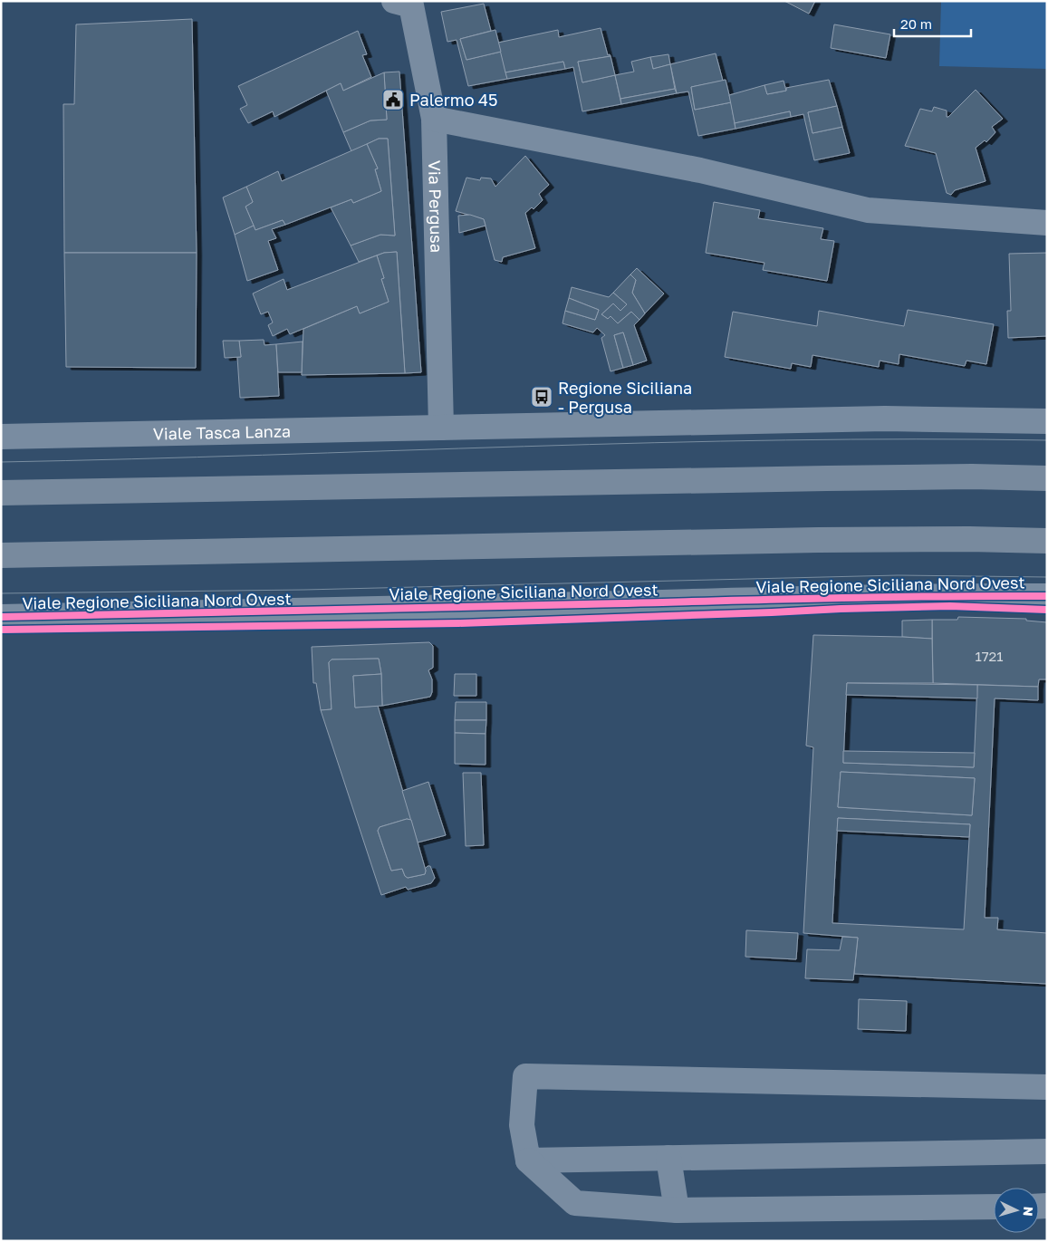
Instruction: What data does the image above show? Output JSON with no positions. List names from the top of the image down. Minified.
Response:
{"streets":{"street":["Via Pergusa","Viale Tasca Lanza","Viale Regione Siciliana Nord Ovest"]},"crossings":[["Via Pergusa","Viale Tasca Lanza"]],"places":{"public building":["Palermo 45"],"bus stop":["Regione Siciliana - Pergusa"]},"house_numbers":["1721"],"scale_bar":"20 m","north":"right"}
